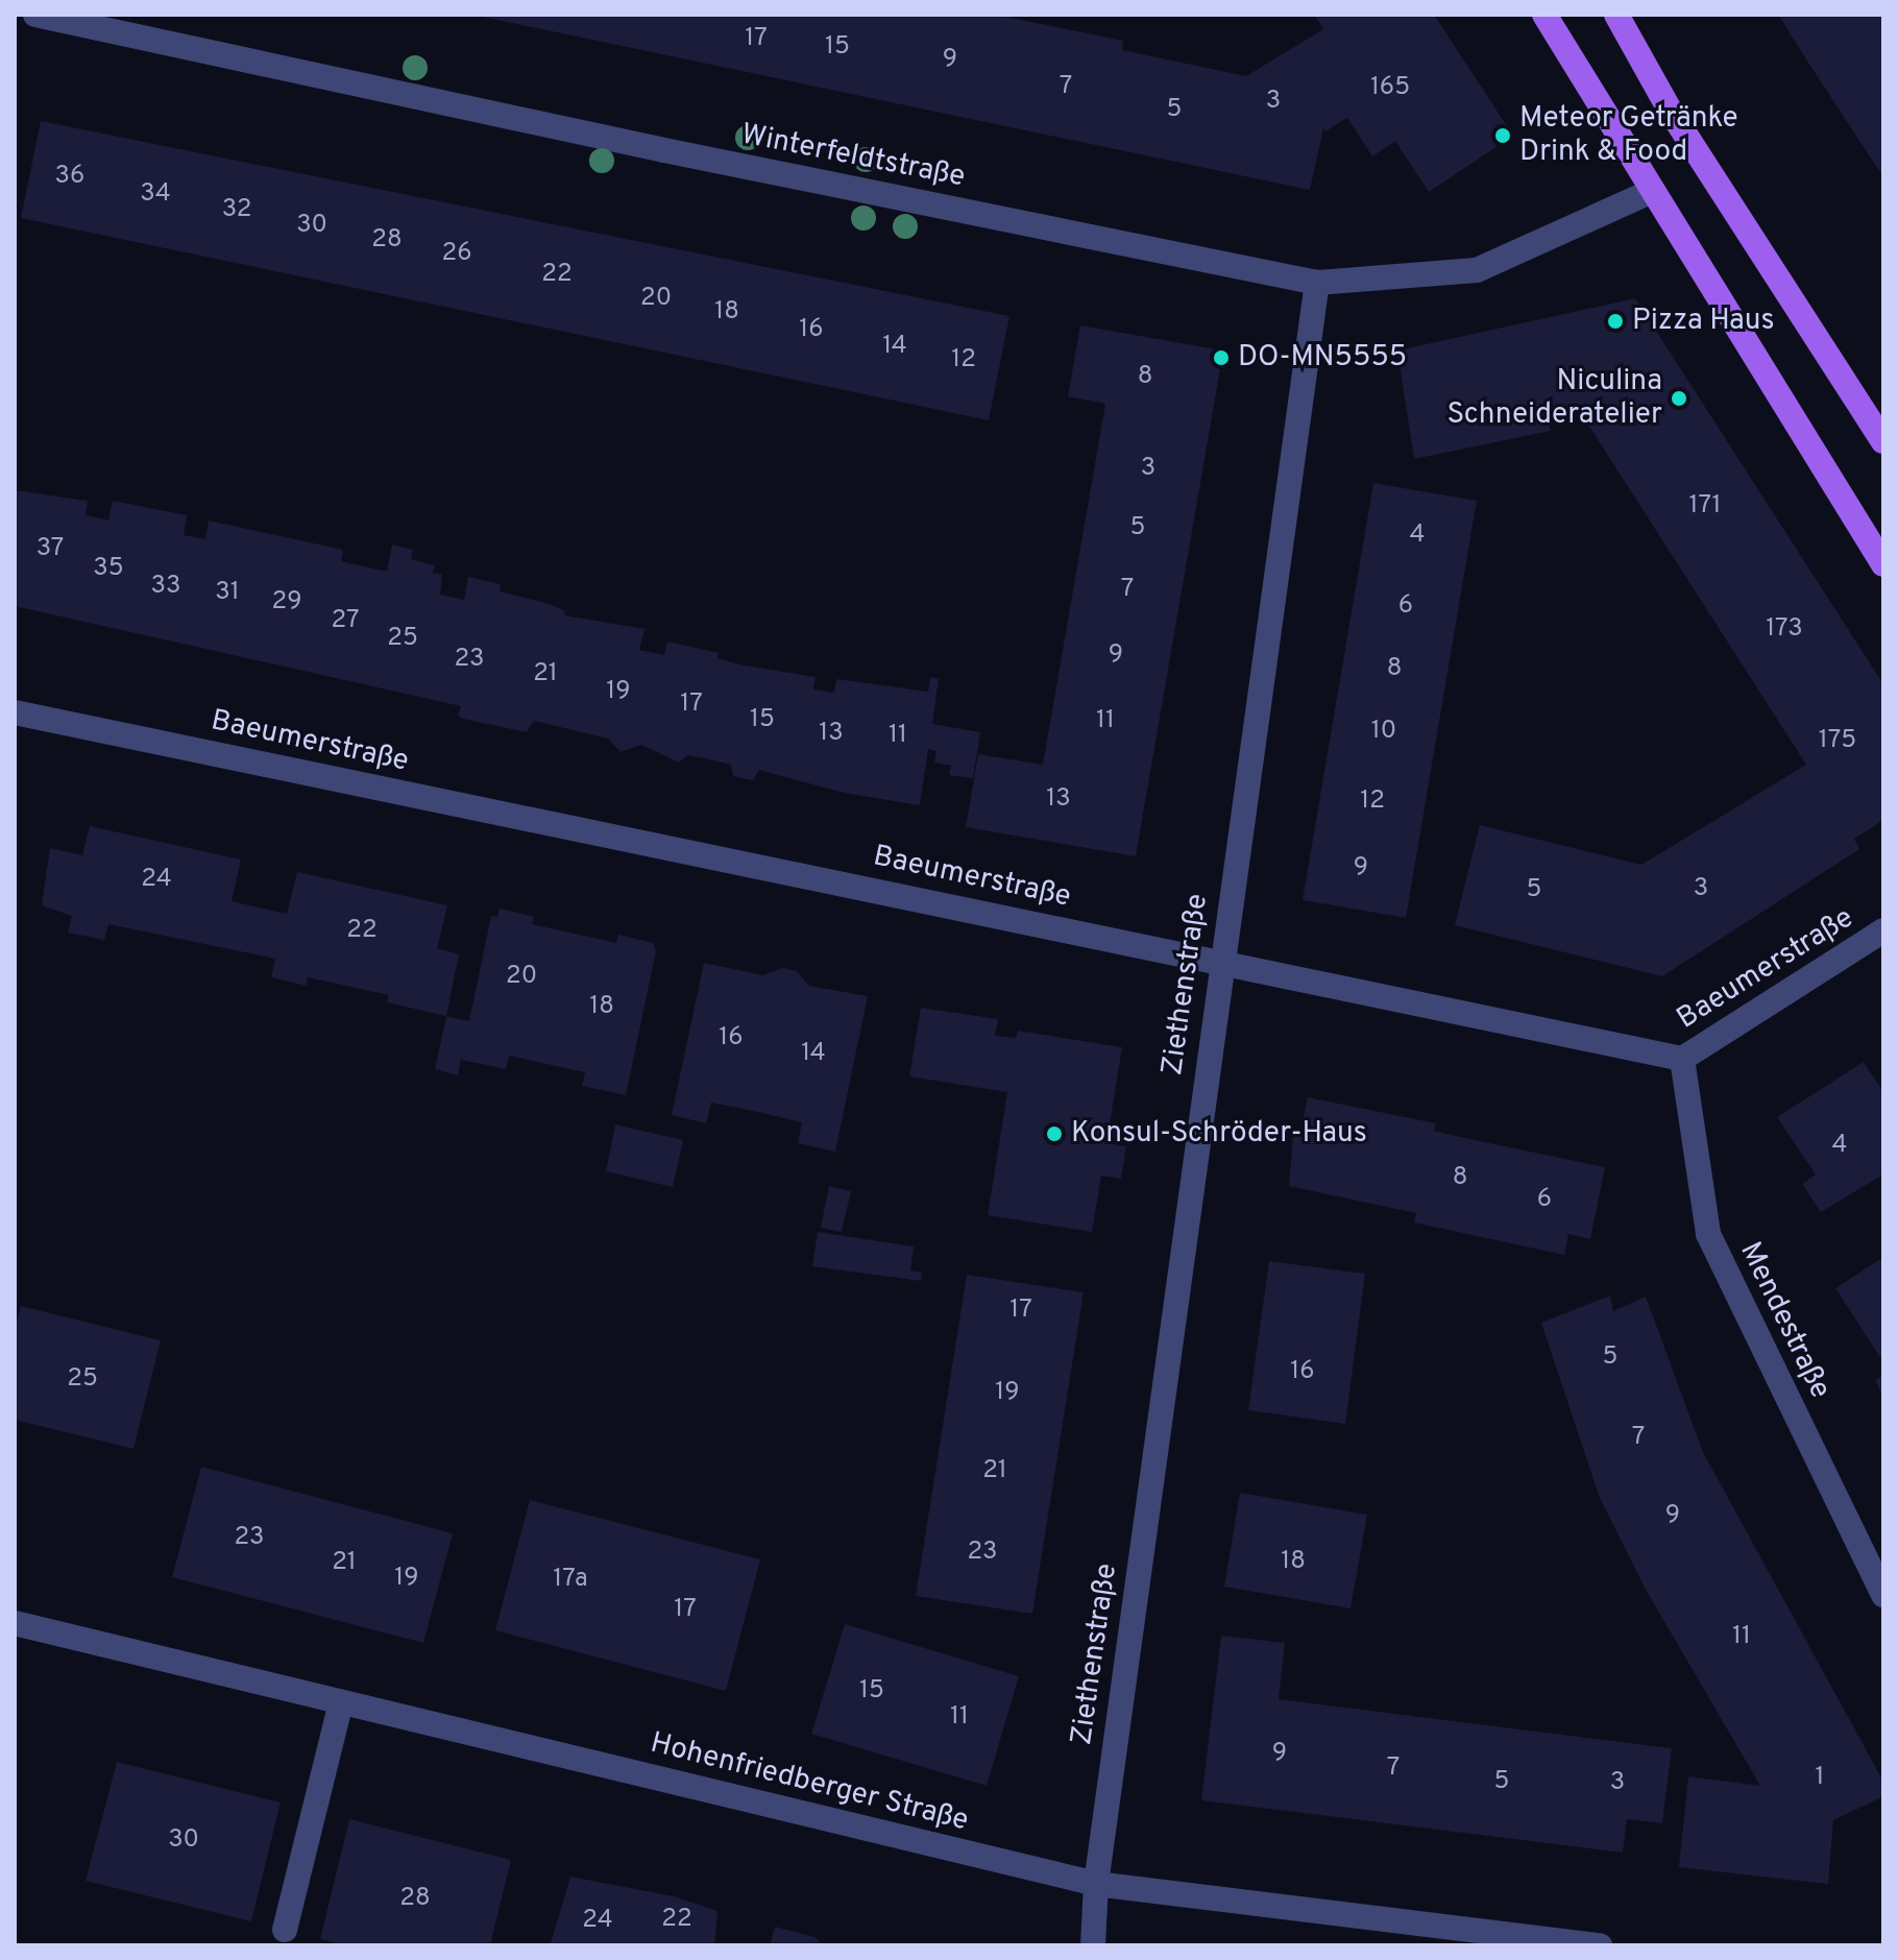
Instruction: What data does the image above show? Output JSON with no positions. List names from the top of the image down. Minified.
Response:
{"streets":{"street":["Winterfeldtstraße","Baeumerstraße","Ziethenstraße","Mendestraße","Hohenfriedberger Straße"]},"crossings":[["Winterfeldtstraße","Ziethenstraße"],["Baeumerstraße","Ziethenstraße"],["Baeumerstraße","Mendestraße"],["Ziethenstraße","Hohenfriedberger Straße"]],"places":["Meteor Getränke Drink & Food","Pizza Haus","DO-MN5555","Niculina Schneideratelier","Konsul-Schröder-Haus"],"house_numbers":["17","15","9","7","165","3","5","36","34","32","30","28","26","22","20","18","16","14","12","8","3","171","5","4","37","35","33","7","31","29","6","27","173","25","9","23","8","21","19","17","15","11","10","13","11","175","13","12","9","24","3","5","22","20","18","16","14","4","8","6","17","5","16","25","19","7","21","9","23","23","18","21","19","17a","17","11","15","11","9","7","1","5","3","30","28","22","24"]}
